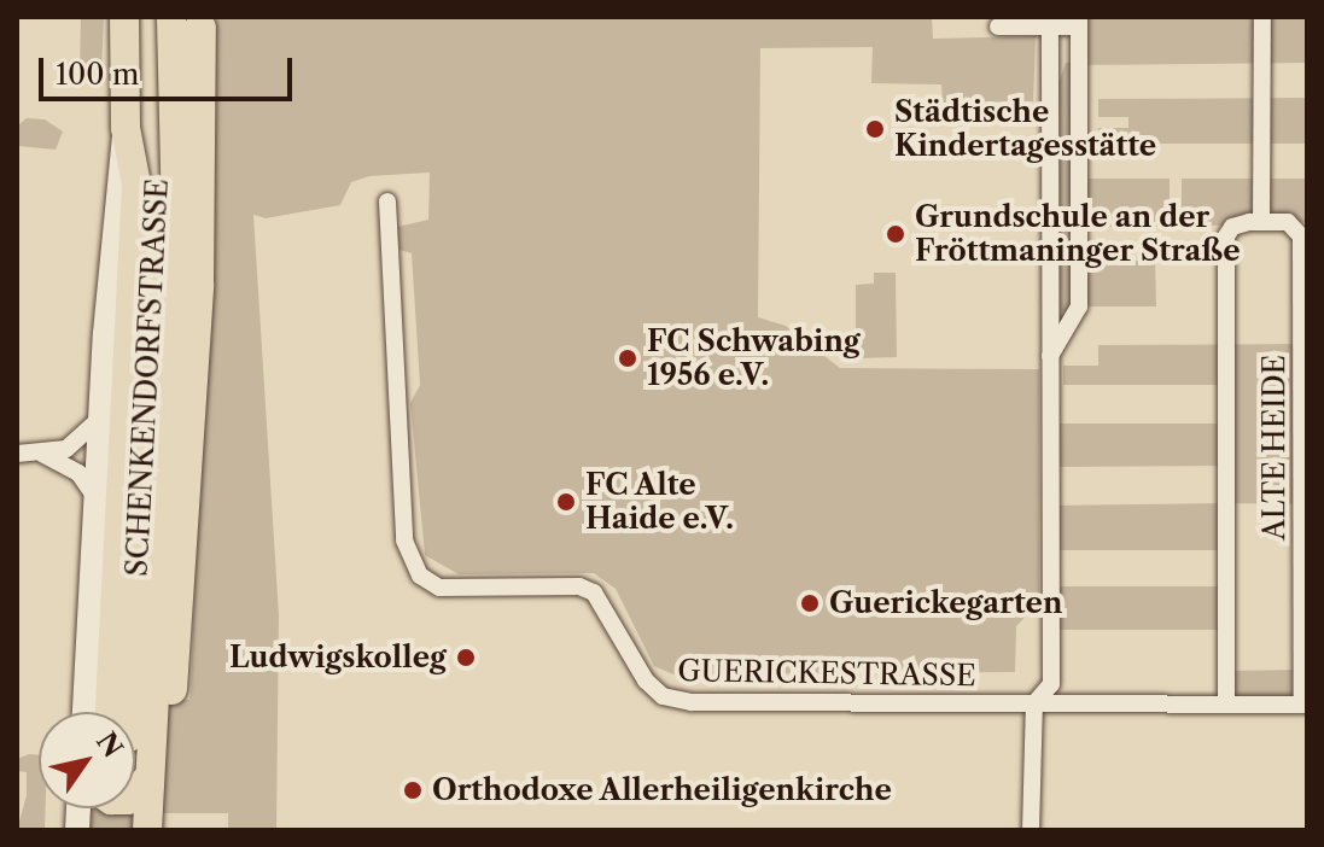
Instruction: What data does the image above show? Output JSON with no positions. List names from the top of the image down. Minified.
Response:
{"streets":{"highway":["SCHENKENDORFSTRASSE"],"street":["ALTE HEIDE","GUERICKESTRASSE"]},"places":["Städtische Kindertagesstätte","Grundschule an der Fröttmaninger Straße","FC Schwabing 1956 e.V.","FC Alte Haide e.V.","Guerickegarten","Ludwigskolleg","Orthodoxe Allerheiligenkirche"],"scale_bar":"100 m","north":"top right"}
